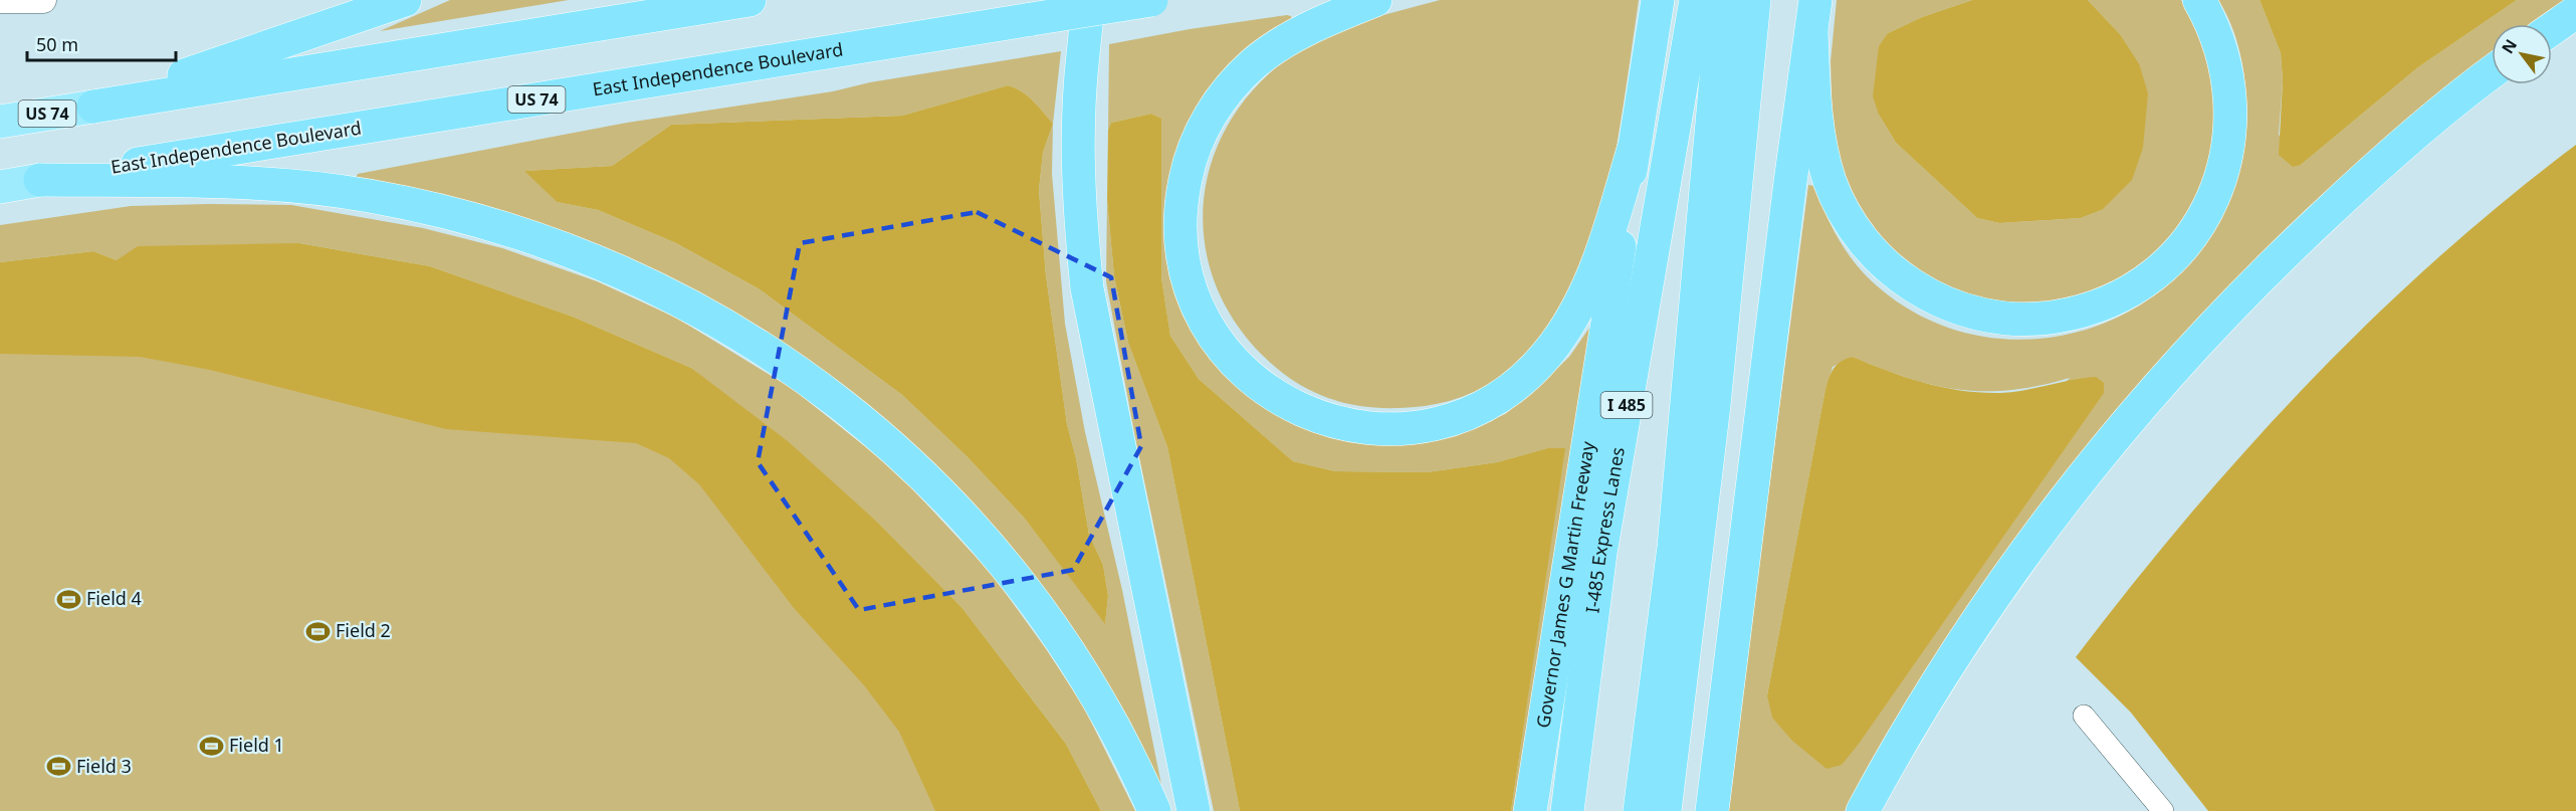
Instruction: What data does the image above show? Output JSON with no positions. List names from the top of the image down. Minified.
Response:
{"streets":{"highway":["East Independence Boulevard","US 74","I 485","I-485 Express Lanes","Governor James G Martin Freeway"]},"places":{"sports":["Field 4","Field 2","Field 1","Field 3"]},"scale_bar":"50 m","north":"top left"}
